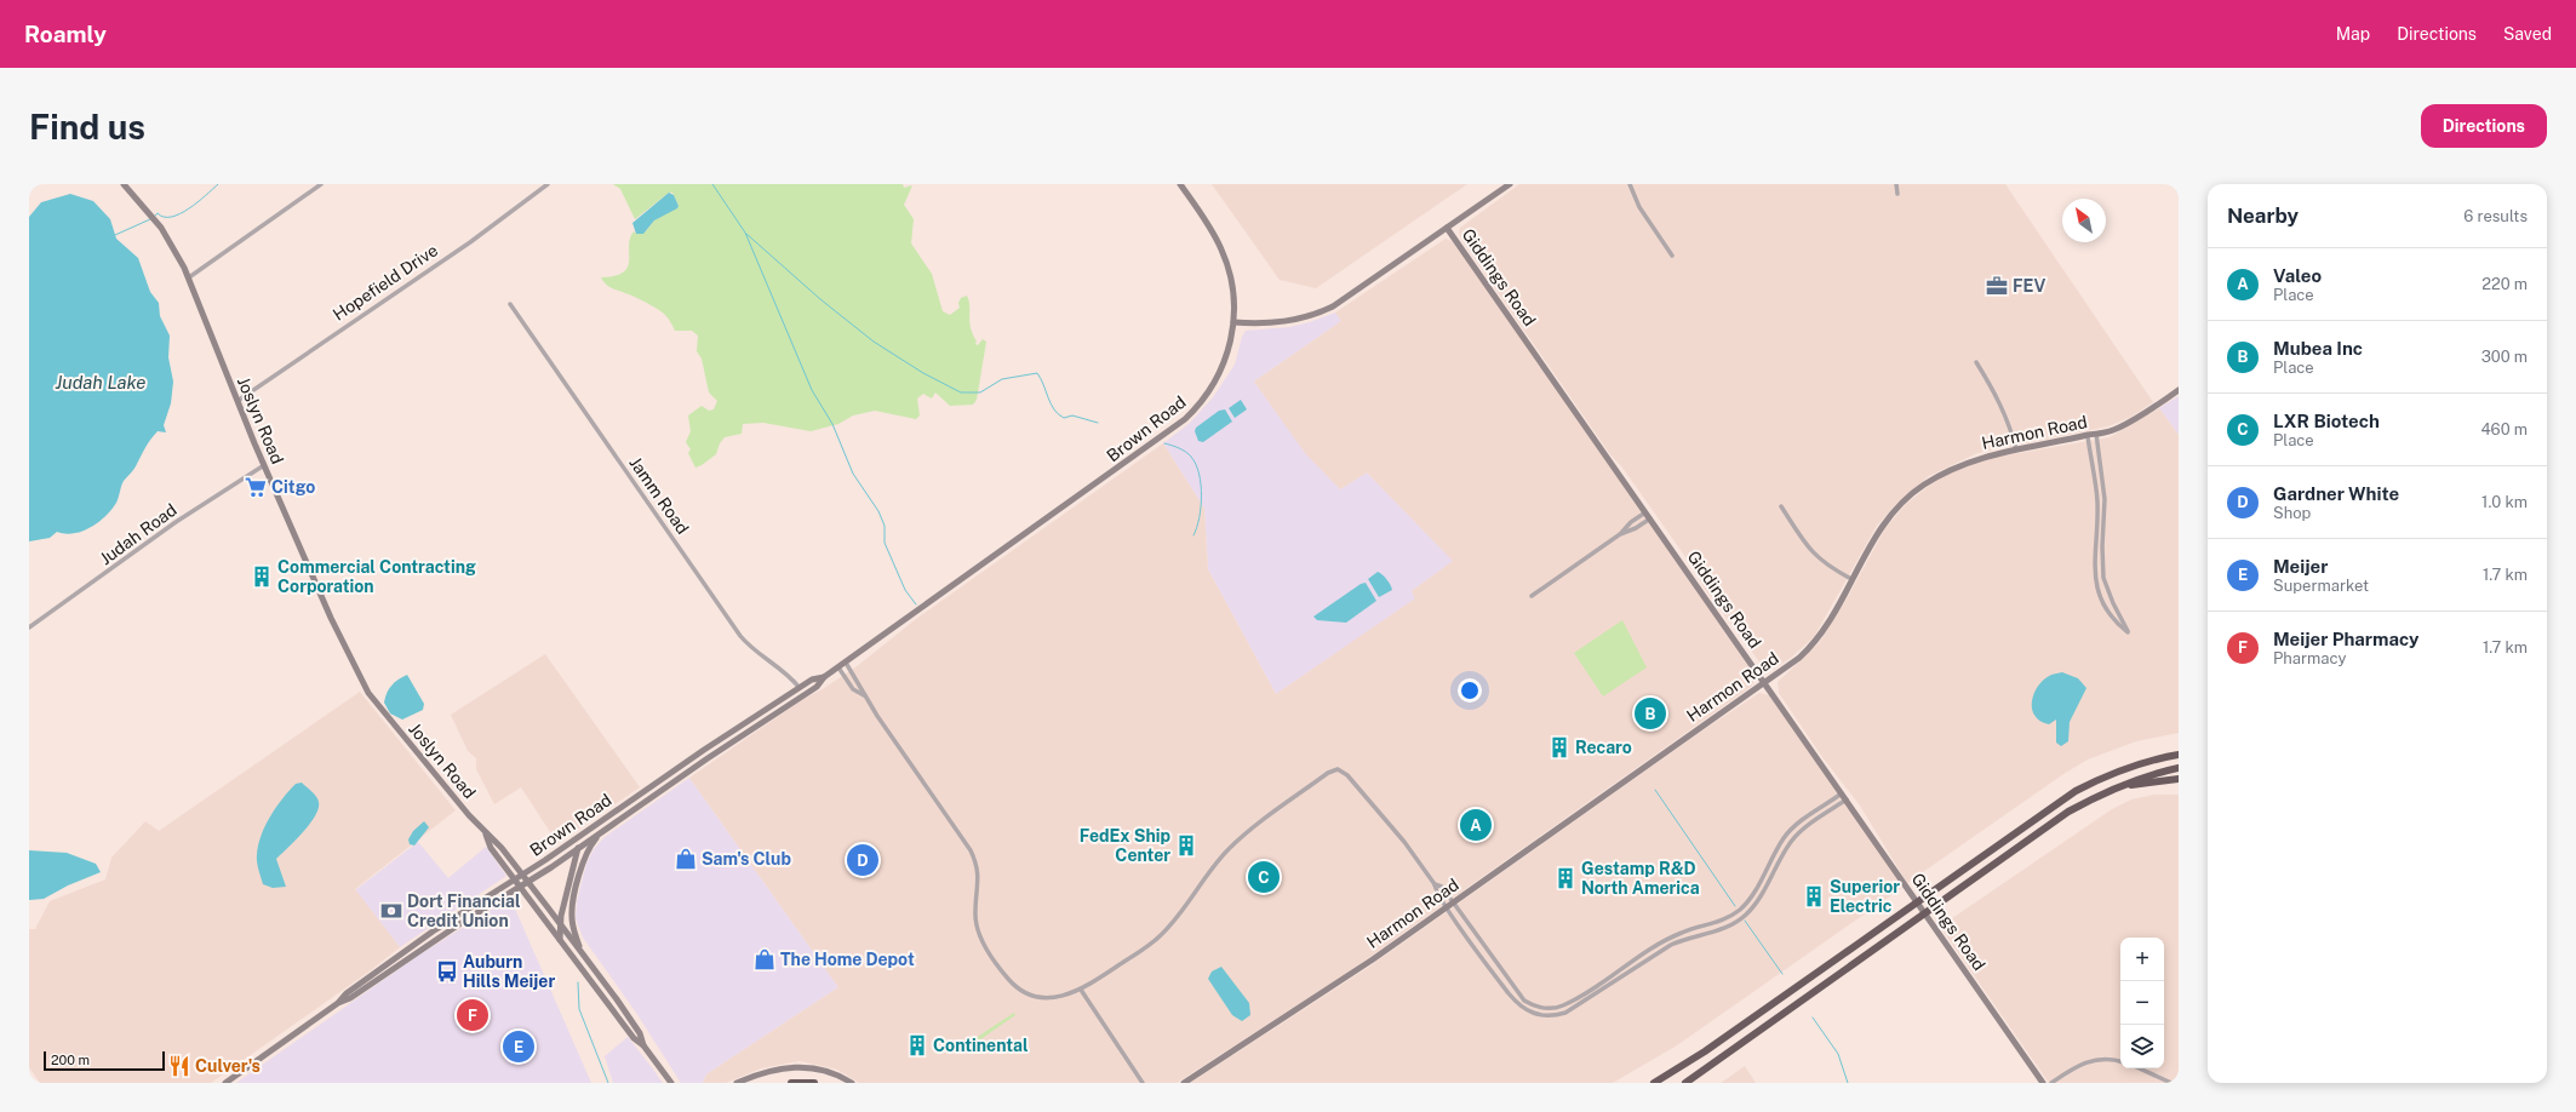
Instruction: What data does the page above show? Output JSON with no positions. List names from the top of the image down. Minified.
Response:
{"streets":{"main road":["Giddings Road","Joslyn Road","Brown Road","Harmon Road"],"street":["Hopefield Drive","Jamm Road","Judah Road"]},"crossings":[["Giddings Road","Harmon Road"],["Hopefield Drive","Joslyn Road"],["Joslyn Road","Brown Road"],["Joslyn Road","Judah Road"],["Brown Road","Jamm Road"]],"water":["Judah Lake"],"places":{"office":["FEV"],"supermarket":["Citgo"],"building":["Commercial Contracting Corporation","Recaro","FedEx Ship Center","Gestamp R&D North America","Superior Electric","Continental"],"shop":["Sam's Club","The Home Depot"],"bank":["Dort Financial Credit Union"],"bus stop":["Auburn Hills Meijer"],"restaurant":["Culver's"]},"scale_bar":"200 m","north":"top left","page":{"header":"Roamly","nav":["Map","Directions","Saved"],"buttons":"Directions","title":"Find us","heading":["Nearby","6 results"],"list":[{"mark":"A","name":"Valeo","note":"Place","value":"220 m"},{"mark":"B","name":"Mubea Inc","note":"Place","value":"300 m"},{"mark":"C","name":"LXR Biotech","note":"Place","value":"460 m"},{"mark":"D","name":"Gardner White","note":"Shop","value":"1.0 km"},{"mark":"E","name":"Meijer","note":"Supermarket","value":"1.7 km"},{"mark":"F","name":"Meijer Pharmacy","note":"Pharmacy","value":"1.7 km"}],"pins":["B","A","D","C","F","E"],"map_buttons":["+","−"],"scale":"200 m"}}
